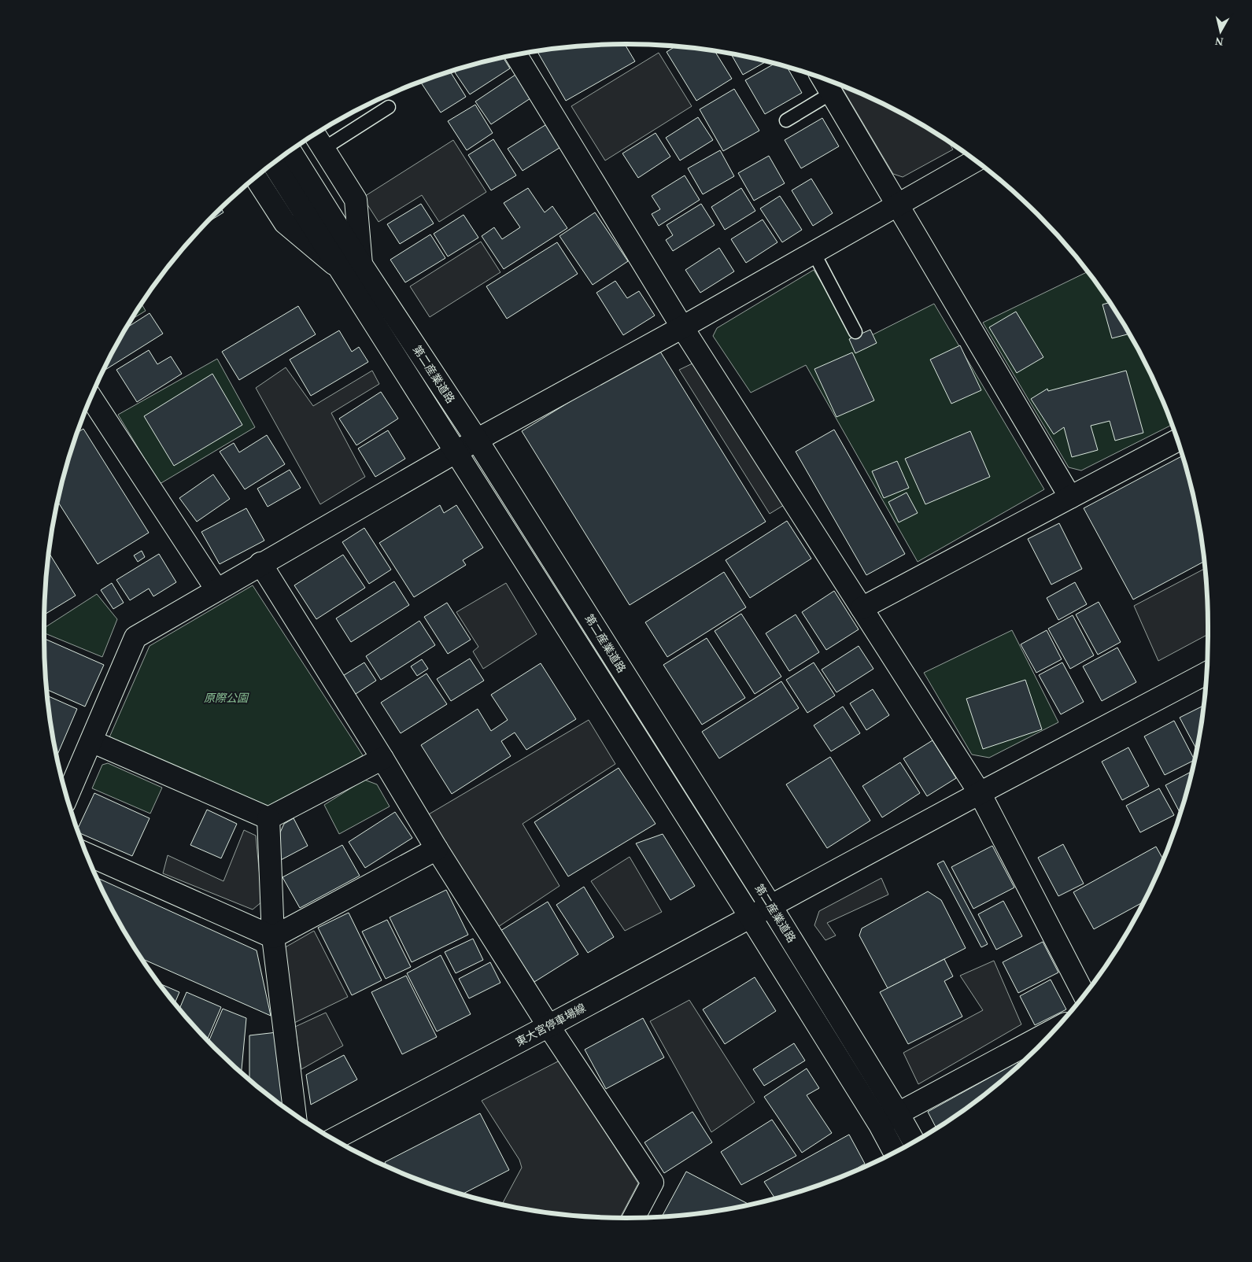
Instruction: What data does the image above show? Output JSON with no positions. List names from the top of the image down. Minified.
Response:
{"streets":{"street":["第二産業道路","東大宮停車場線"]},"crossings":[["第二産業道路","東大宮停車場線"]],"parks":["原際公園"],"north":"bottom"}
